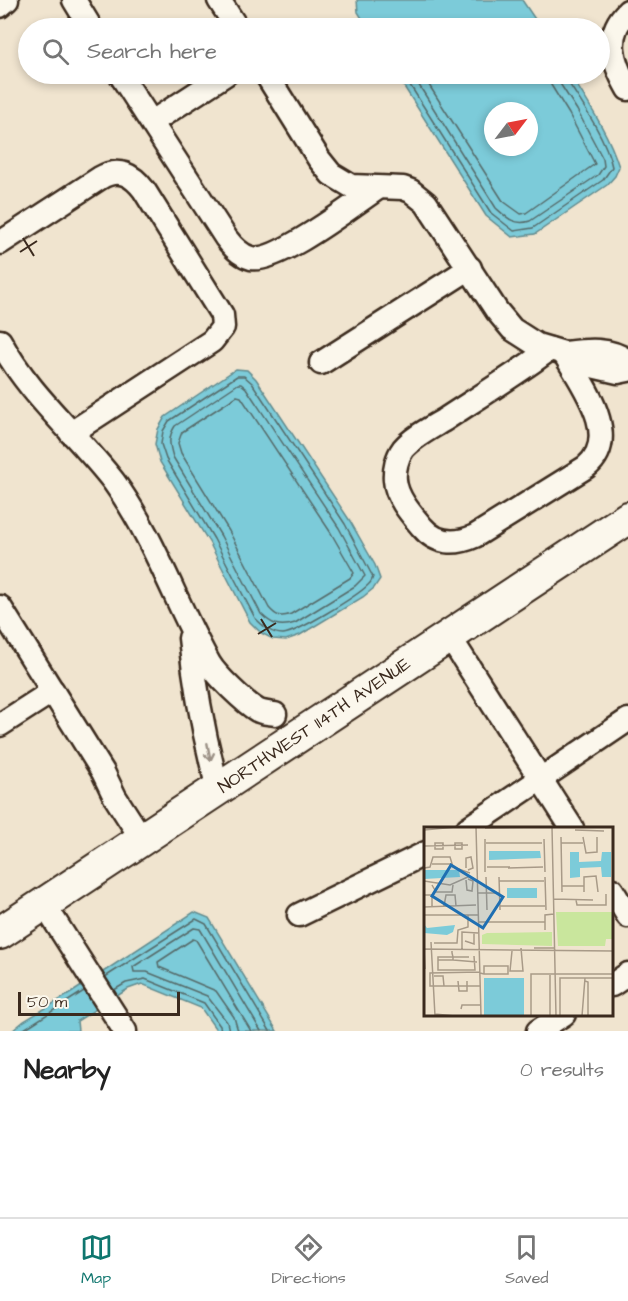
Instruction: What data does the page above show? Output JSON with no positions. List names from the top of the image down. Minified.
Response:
{"streets":{"street":["NORTHWEST 114TH AVENUE"]},"scale_bar":"50 m","north":"top right","page":{"search":"Search here","scale":"50 m","heading":["Nearby","0 results"],"nav":["Map","Directions","Saved"]}}
